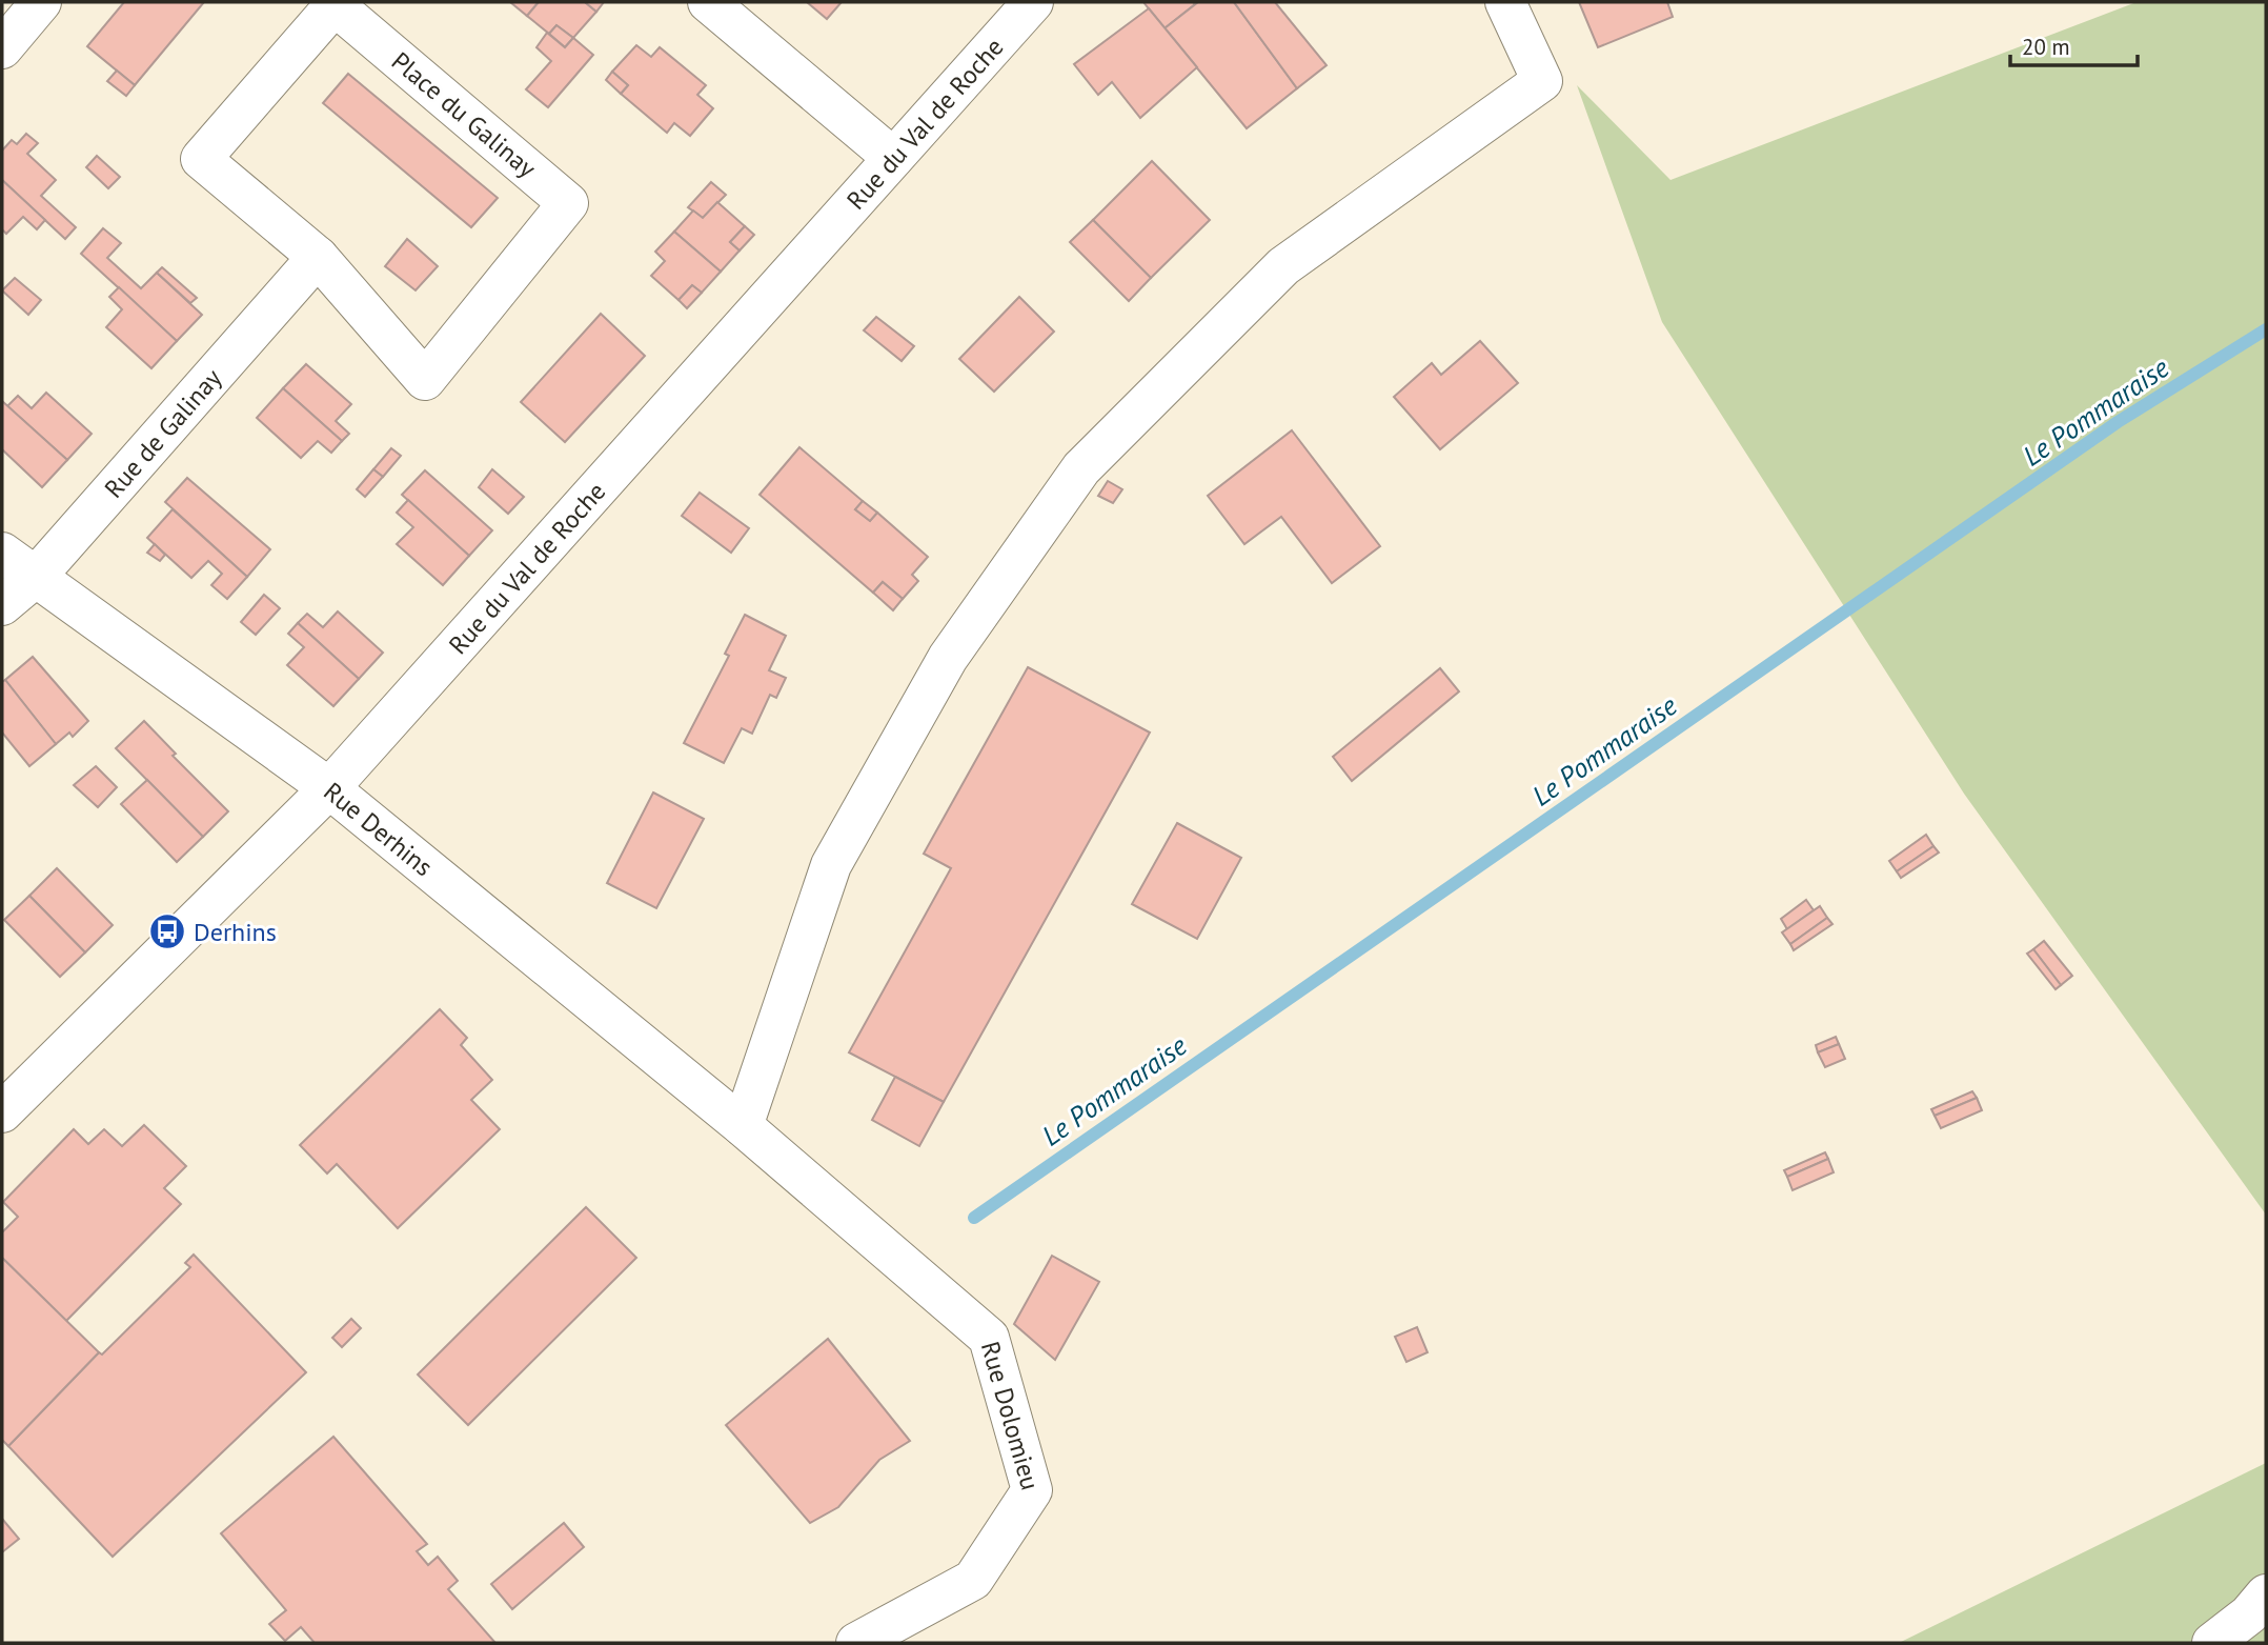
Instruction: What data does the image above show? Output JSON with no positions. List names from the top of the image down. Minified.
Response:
{"streets":{"street":["Place du Galinay","Rue du Val de Roche","Rue de Galinay","Rue Derhins","Rue Dolomieu"]},"crossings":[["Place du Galinay","Rue de Galinay"],["Rue du Val de Roche","Rue Derhins"],["Rue de Galinay","Rue Derhins"],["Rue Derhins","Rue Dolomieu"]],"water":["Le Pommaraise"],"places":{"bus stop":["Derhins"]},"scale_bar":"20 m"}
